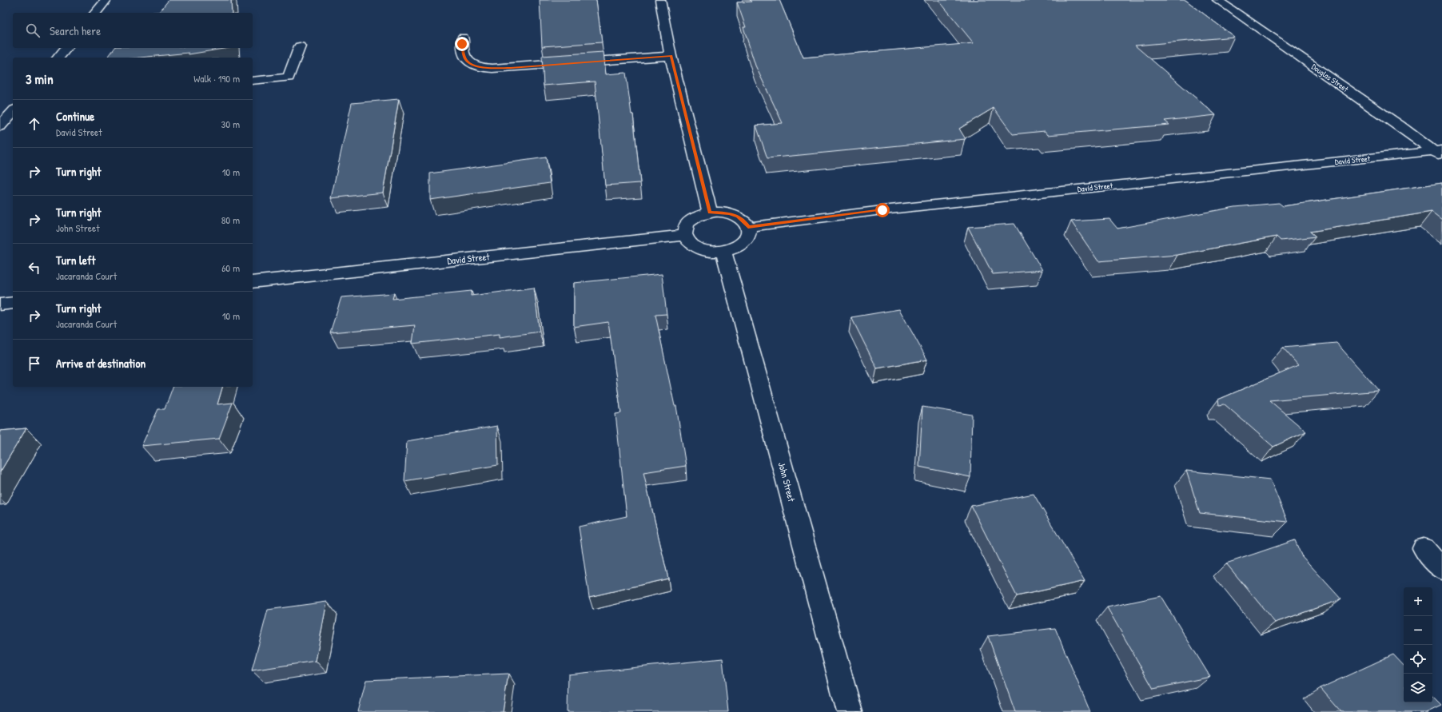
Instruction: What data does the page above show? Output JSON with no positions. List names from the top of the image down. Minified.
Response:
{"streets":{"street":["Douglas Street","David Street","John Street"]},"crossings":[["Douglas Street","David Street"],["David Street","John Street"]],"page":{"search":"Search here","heading":["3 min","Walk · 190 m"],"list":[["Continue","David Street","30 m"],["Turn right","10 m"],["Turn right","John Street","80 m"],["Turn left","Jacaranda Court","60 m"],["Turn right","Jacaranda Court","10 m"],"Arrive at destination"],"map_buttons":["+","−"]}}
